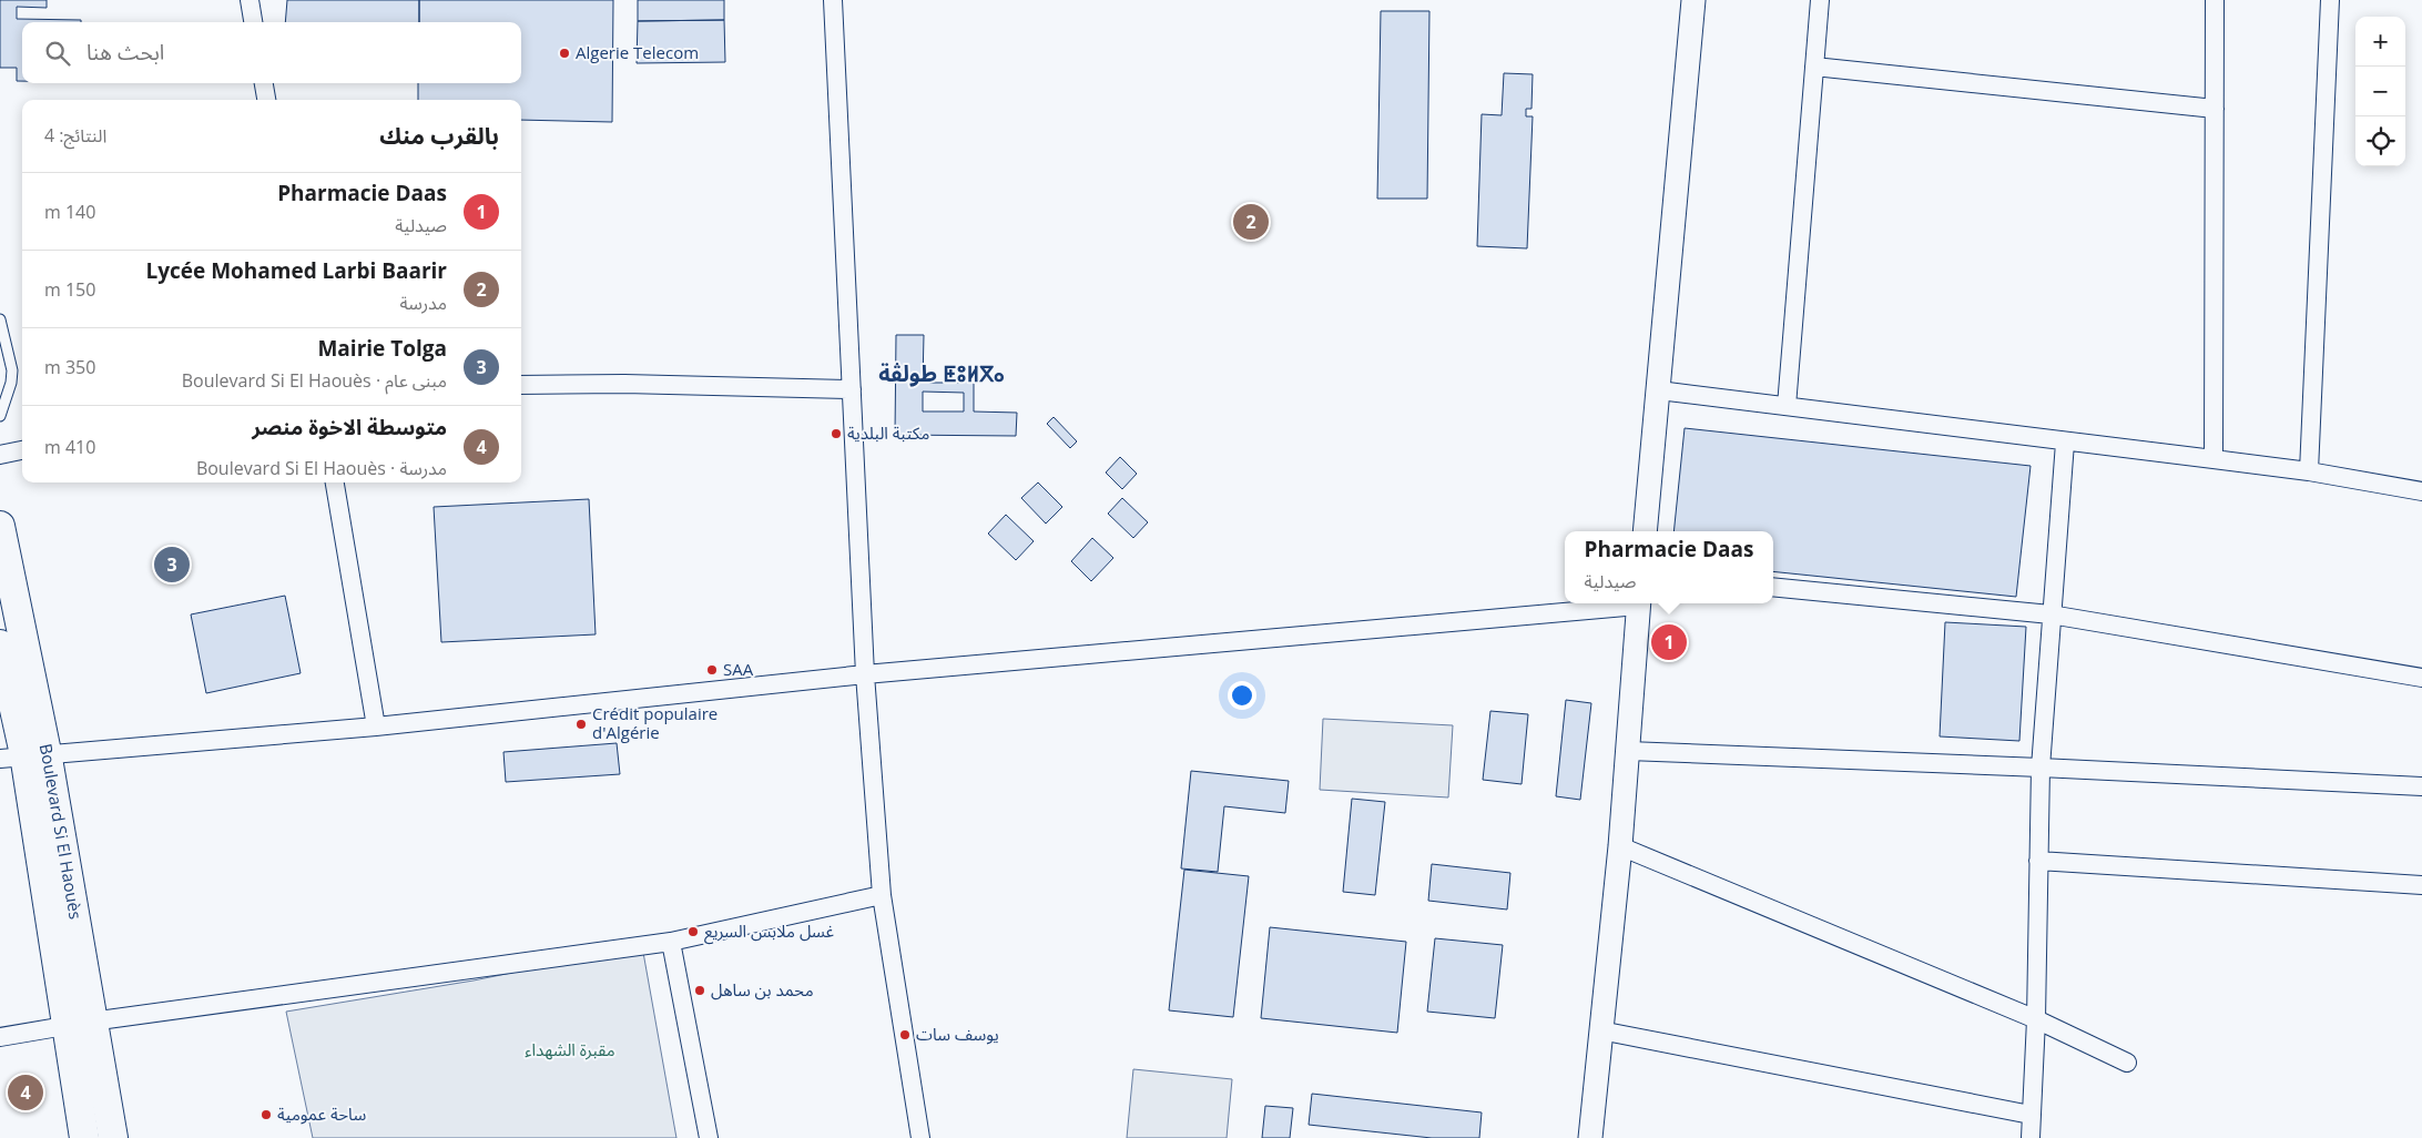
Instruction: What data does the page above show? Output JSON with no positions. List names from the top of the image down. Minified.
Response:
{"streets":{"main road":["Boulevard Si El Haouès"]},"districts":["طولڤة ⵟⵓⵍⴳⴰ"],"parks":["مقبرة الشهداء"],"places":["Algerie Telecom","مكتبة البلدية","SAA","Crédit populaire d'Algérie","غسل ملابس السريع","محمد بن ساهل","يوسف سات","ساحة عمومية"],"page":{"map_buttons":["+","−"],"search":"ابحث هنا","heading":["بالقرب منك","النتائج: 4"],"list":[{"mark":"1","name":"Pharmacie Daas","note":"صيدلية","value":"140 m"},{"mark":"2","name":"Lycée Mohamed Larbi Baarir","note":"مدرسة","value":"150 m"},{"mark":"3","name":"Mairie Tolga","note":"مبنى عام · Boulevard Si El Haouès","value":"350 m"},{"mark":"4","name":"متوسطة الاخوة منصر","note":"مدرسة · Boulevard Si El Haouès","value":"410 m"}],"pins":["2","3","1","4"],"popup":["Pharmacie Daas","صيدلية"]}}
